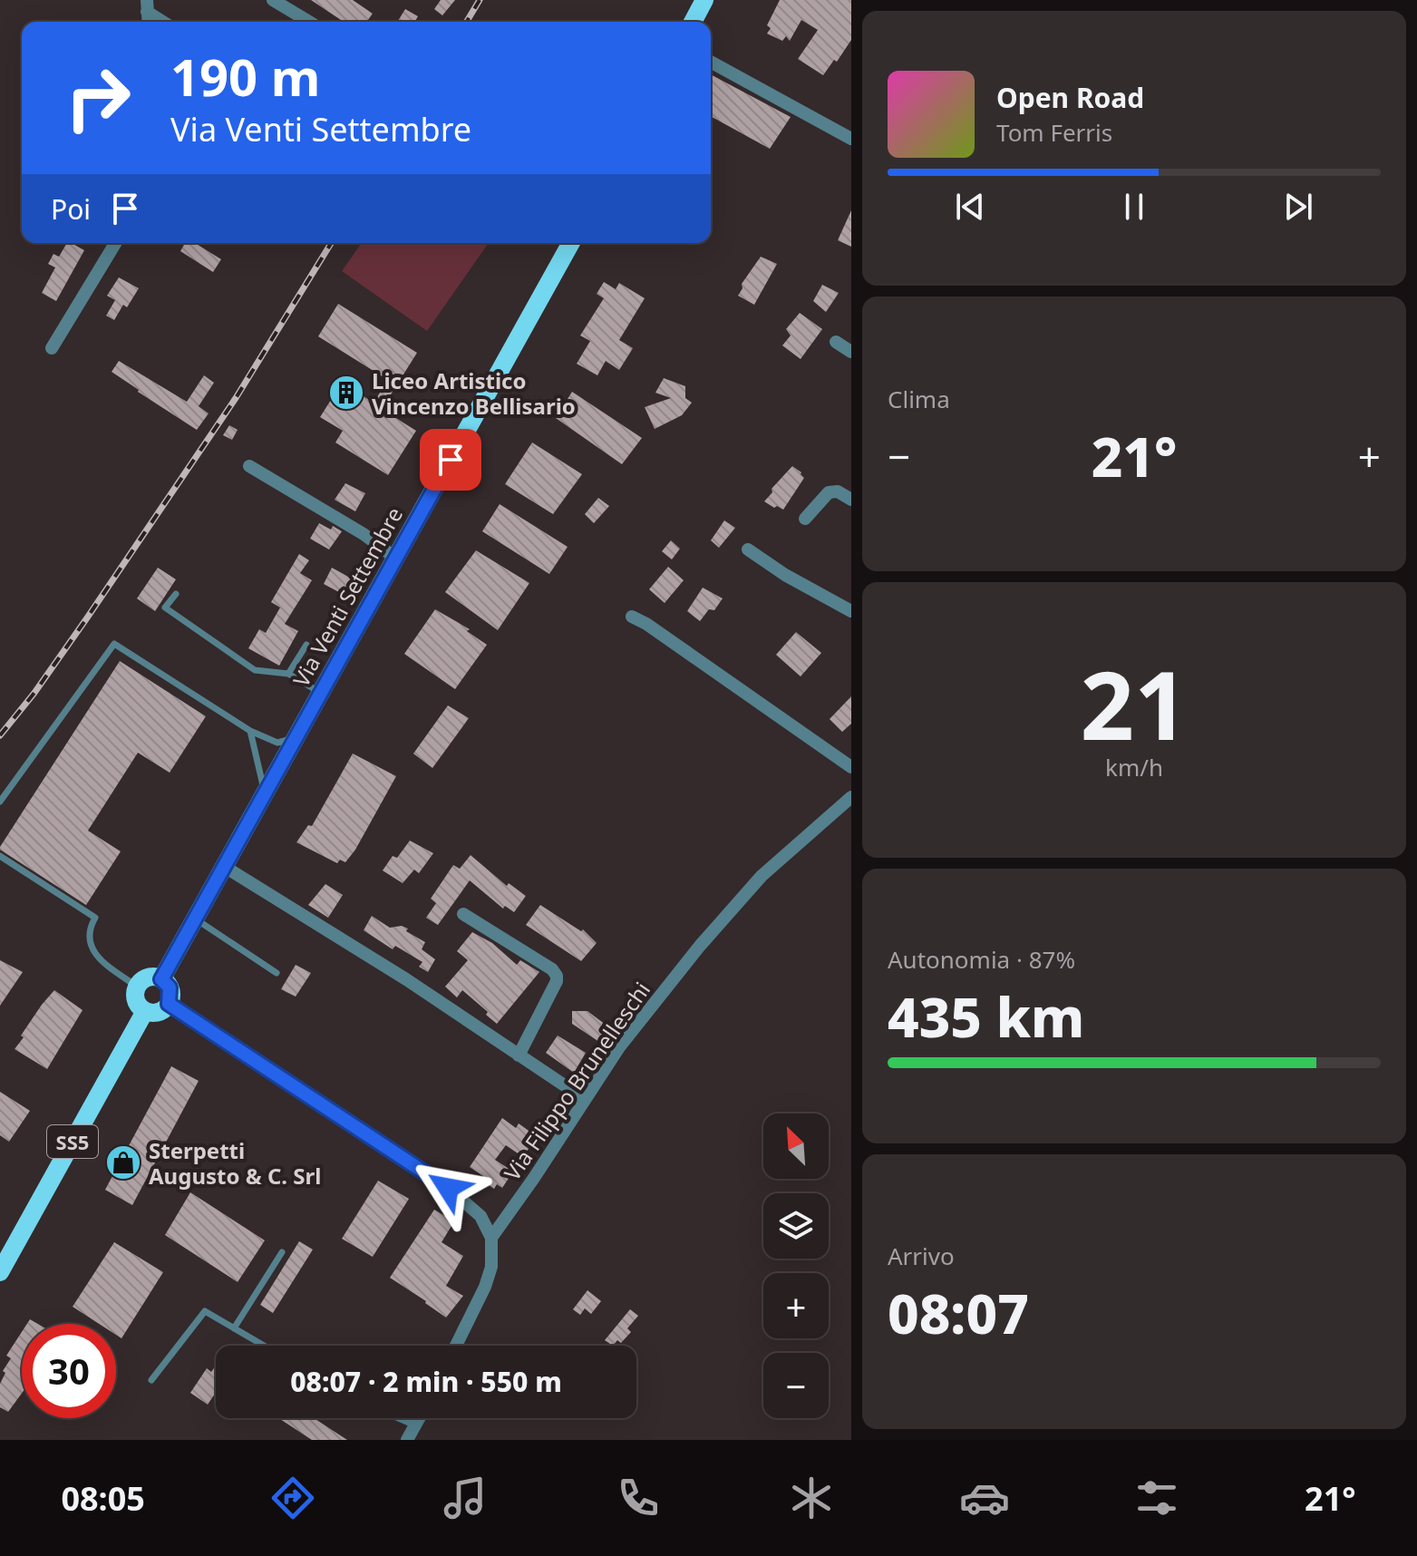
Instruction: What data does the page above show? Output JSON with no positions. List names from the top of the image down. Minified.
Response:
{"streets":{"main road":["Via Venti Settembre","SS5"],"street":["Via Filippo Brunelleschi"]},"crossings":[["Via Venti Settembre","SS5"]],"places":{"building":["Liceo Artistico Vincenzo Bellisario"],"shop":["Sterpetti Augusto & C. Srl"]},"north":"top left","page":{"turn":["190 m","Via Venti Settembre"],"song":["Open Road","Tom Ferris"],"then":"Poi","tile":["Clima",["21","km/h"],["Autonomia · 87%","435 km"],["Arrivo","08:07"]],"heat":["−","21°","+"],"map_buttons":["+","−"],"limit":"30","trip":"08:07 · 2 min · 550 m","tabs":["08:05","21°"]}}
